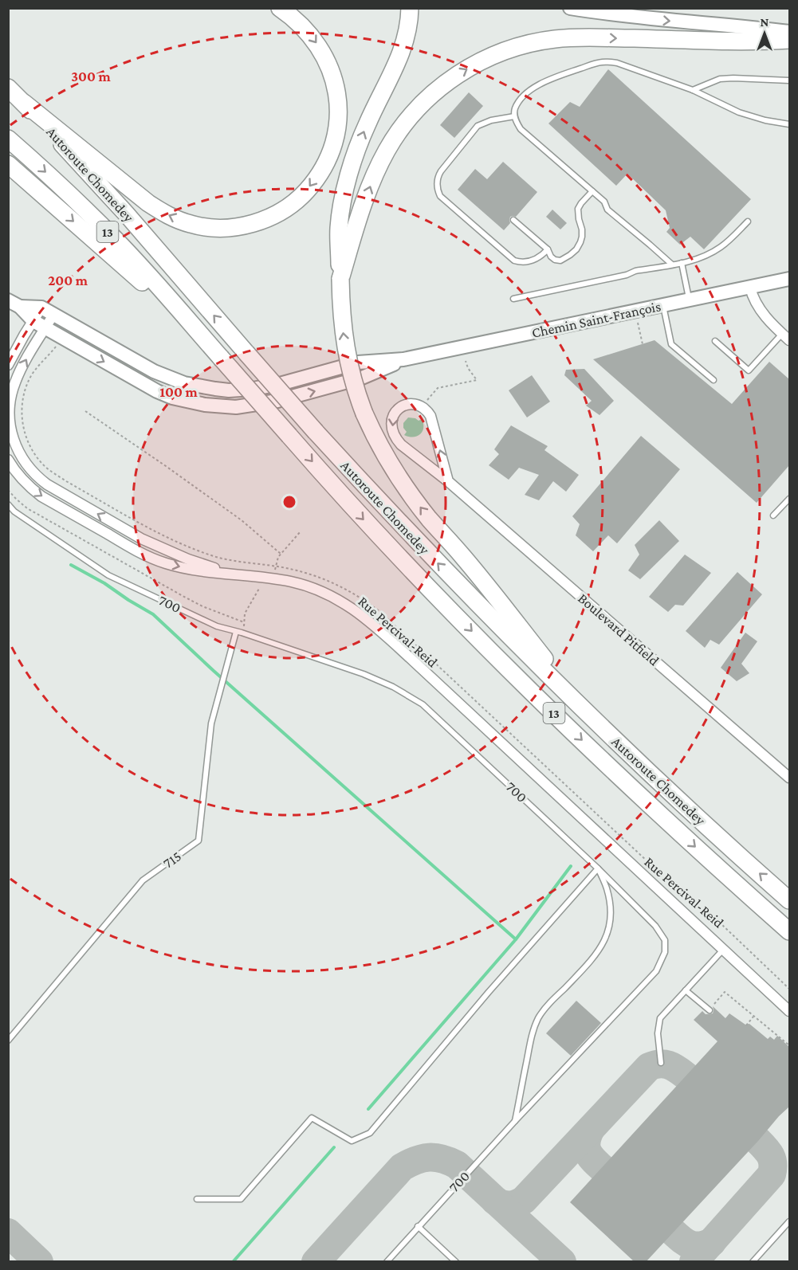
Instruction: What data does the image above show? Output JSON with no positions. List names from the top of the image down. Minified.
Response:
{"streets":{"highway":["Autoroute Chomedey","13"],"street":["Chemin Saint-François","Boulevard Pitfield","Rue Percival-Reid"],"lane":["700","715"]},"crossings":[["Chemin Saint-François","Rue Percival-Reid"],["700","715"]],"north":"top","rings":["300 m","200 m","100 m"]}
